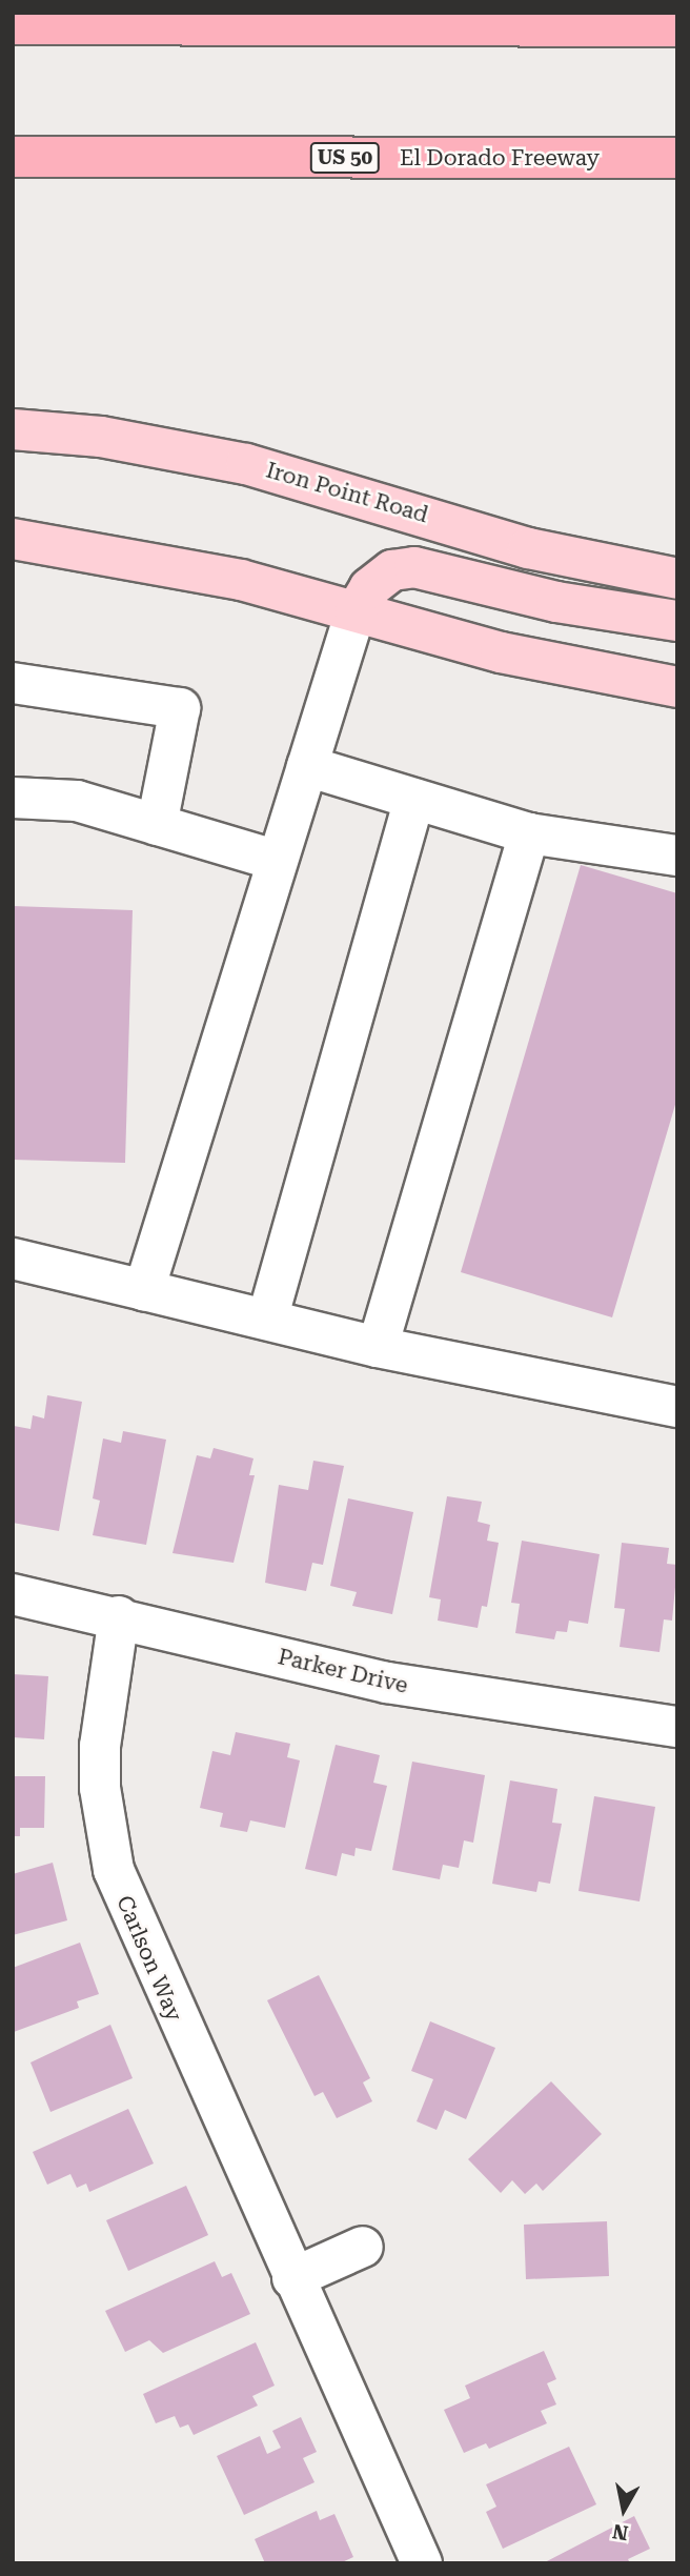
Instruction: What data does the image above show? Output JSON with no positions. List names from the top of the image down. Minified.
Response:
{"streets":{"highway":["US 50","El Dorado Freeway"],"main road":["Iron Point Road"],"street":["Parker Drive","Carlson Way"]},"crossings":[["Parker Drive","Carlson Way"]],"north":"bottom"}
